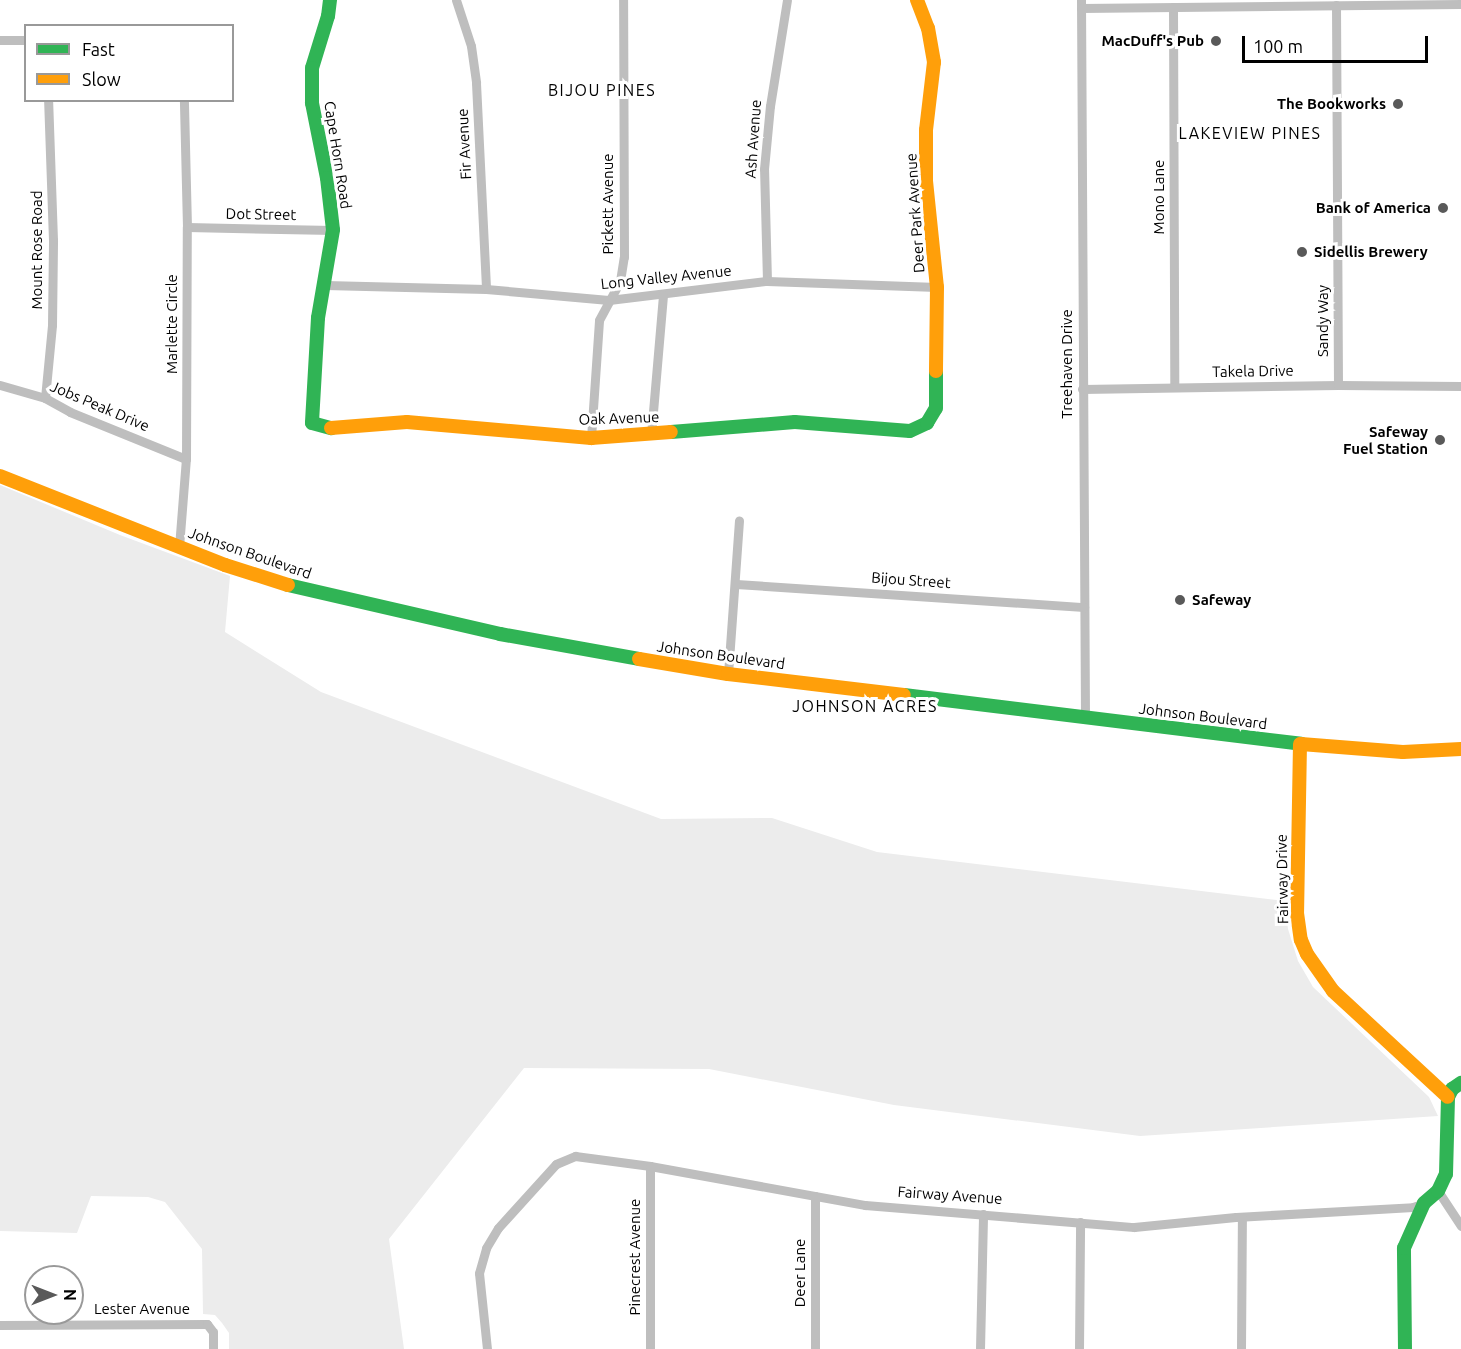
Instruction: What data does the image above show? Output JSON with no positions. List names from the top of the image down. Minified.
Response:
{"streets":{"street":["Ash Avenue","Fir Avenue","Cape Horn Road","Mono Lane","Pickett Avenue","Deer Park Avenue","Dot Street","Mount Rose Road","Long Valley Avenue","Sandy Way","Marlette Circle","Treehaven Drive","Takela Drive","Jobs Peak Drive","Oak Avenue","Johnson Boulevard","Bijou Street","Fairway Drive","Fairway Avenue","Pinecrest Avenue","Deer Lane","Lester Avenue"]},"crossings":[["Ash Avenue","Long Valley Avenue"],["Fir Avenue","Long Valley Avenue"],["Cape Horn Road","Dot Street"],["Cape Horn Road","Long Valley Avenue"],["Cape Horn Road","Oak Avenue"],["Mono Lane","Takela Drive"],["Pickett Avenue","Long Valley Avenue"],["Pickett Avenue","Oak Avenue"],["Deer Park Avenue","Long Valley Avenue"],["Deer Park Avenue","Oak Avenue"],["Dot Street","Marlette Circle"],["Mount Rose Road","Jobs Peak Drive"],["Sandy Way","Takela Drive"],["Marlette Circle","Jobs Peak Drive"],["Marlette Circle","Johnson Boulevard"],["Treehaven Drive","Takela Drive"],["Treehaven Drive","Johnson Boulevard"],["Treehaven Drive","Bijou Street"],["Johnson Boulevard","Fairway Drive"],["Fairway Avenue","Pinecrest Avenue"],["Fairway Avenue","Deer Lane"]],"districts":["BIJOU PINES","LAKEVIEW PINES","JOHNSON ACRES"],"places":["MacDuff's Pub","The Bookworks","Bank of America","Sidellis Brewery","Safeway Fuel Station","Safeway"],"legend":["Fast","Slow"],"scale_bar":"100 m","north":"right"}
